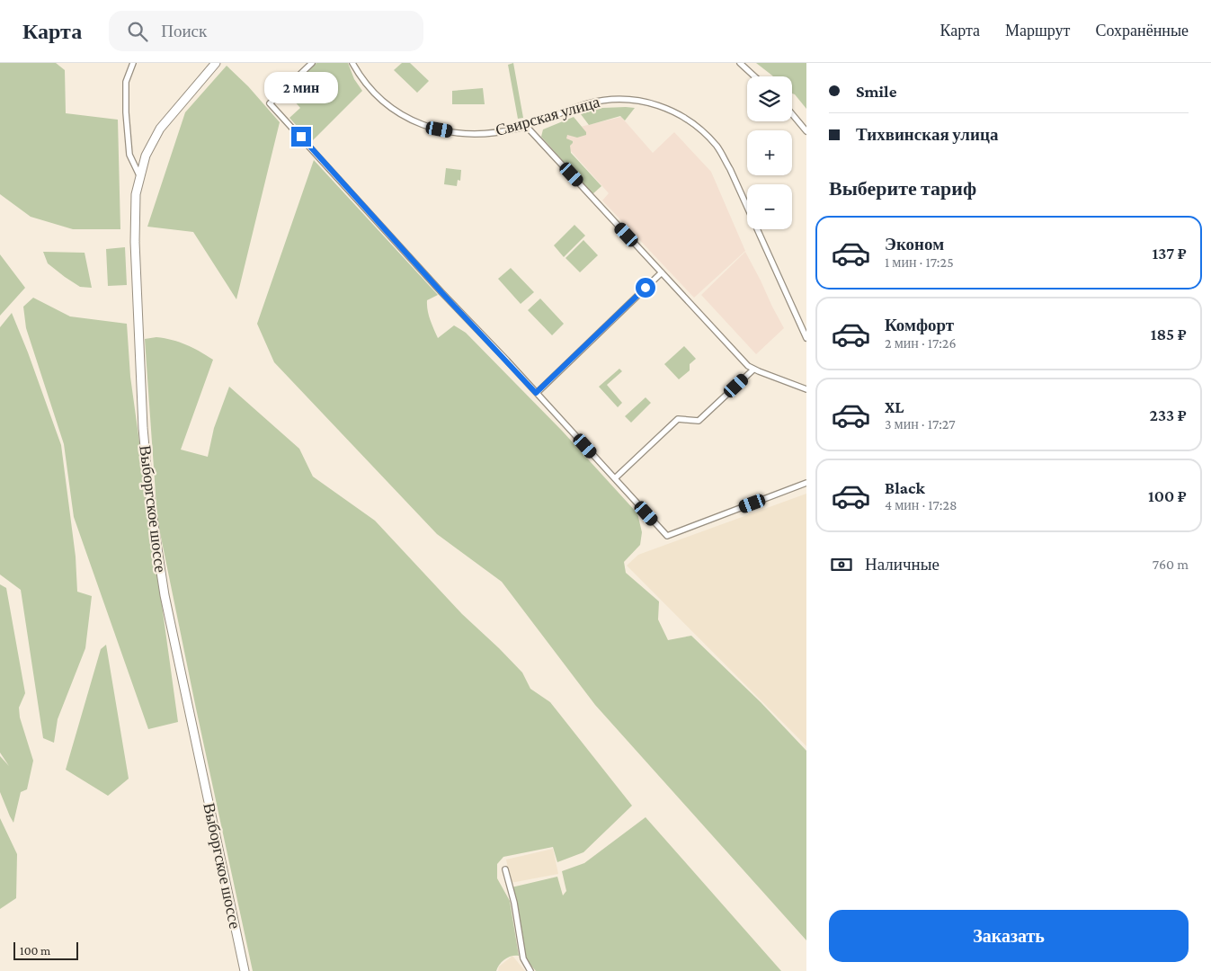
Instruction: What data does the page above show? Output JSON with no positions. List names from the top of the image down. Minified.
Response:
{"streets":{"main road":["Выборгское шоссе"],"street":["Свирская улица"]},"scale_bar":"100 m","page":{"header":"Карта","search":"Поиск","nav":["Карта","Маршрут","Сохранённые"],"banner":["Smile","Тихвинская улица"],"bubble":"2 мин","map_buttons":["+","−"],"heading":"Выберите тариф","list":[{"name":"Эконом","note":"1 мин · 17:25","value":"137 ₽"},{"name":"Комфорт","note":"2 мин · 17:26","value":"185 ₽"},{"name":"XL","note":"3 мин · 17:27","value":"233 ₽"},{"name":"Black","note":"4 мин · 17:28","value":"100 ₽"}],"pay":["Наличные","760 m"],"buttons":"Заказать","scale":"100 m"}}
